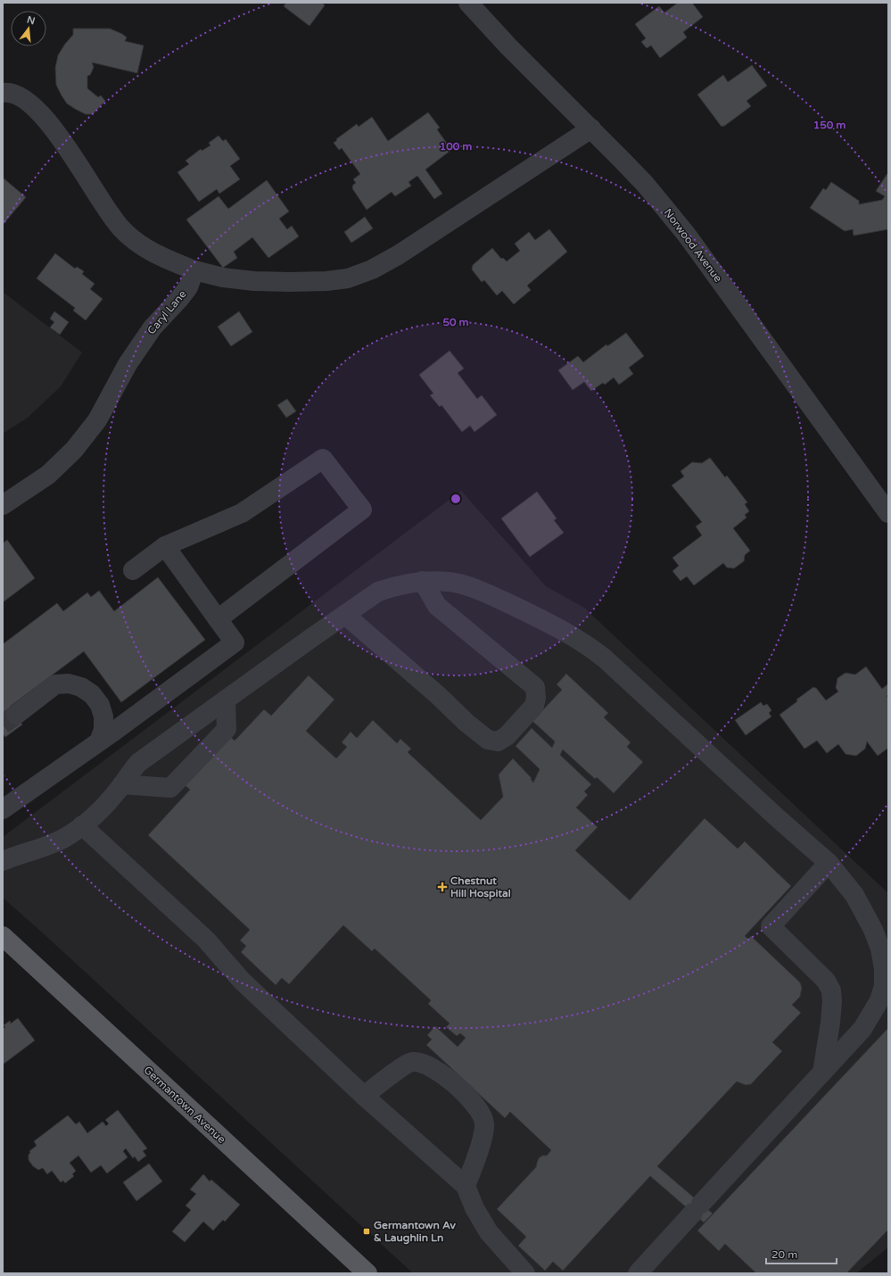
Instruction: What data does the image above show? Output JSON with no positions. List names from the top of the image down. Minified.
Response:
{"streets":{"main road":["Germantown Avenue"],"street":["Norwood Avenue","Caryl Lane"]},"places":{"health":["Chestnut Hill Hospital"],"transit":["Germantown Av & Laughlin Ln"]},"scale_bar":"20 m","north":"top","rings":["150 m","100 m","50 m"]}
